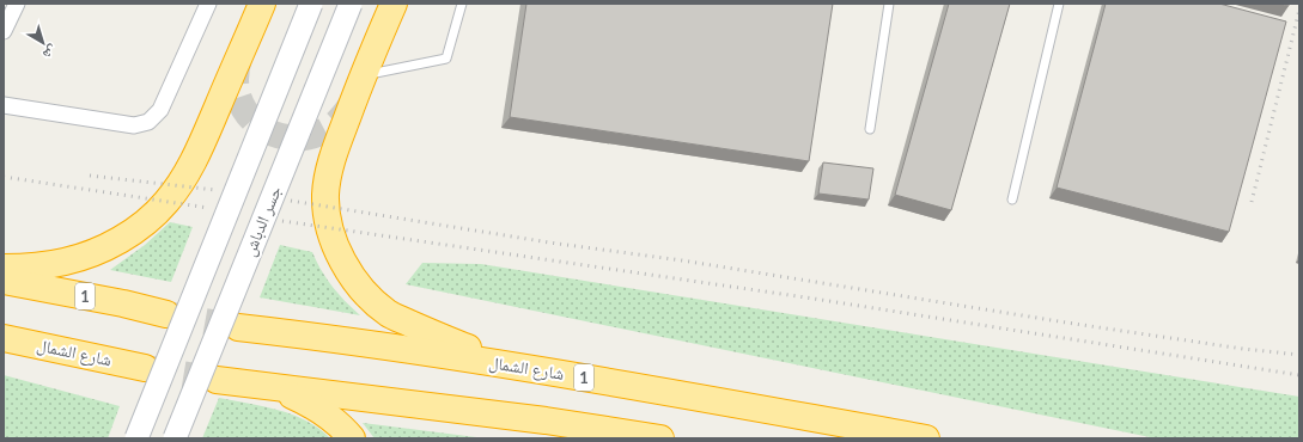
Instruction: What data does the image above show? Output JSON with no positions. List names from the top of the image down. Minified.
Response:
{"streets":{"highway":["1","شارع الشمال"],"main road":["جسر الدباش"]},"north":"bottom right"}
